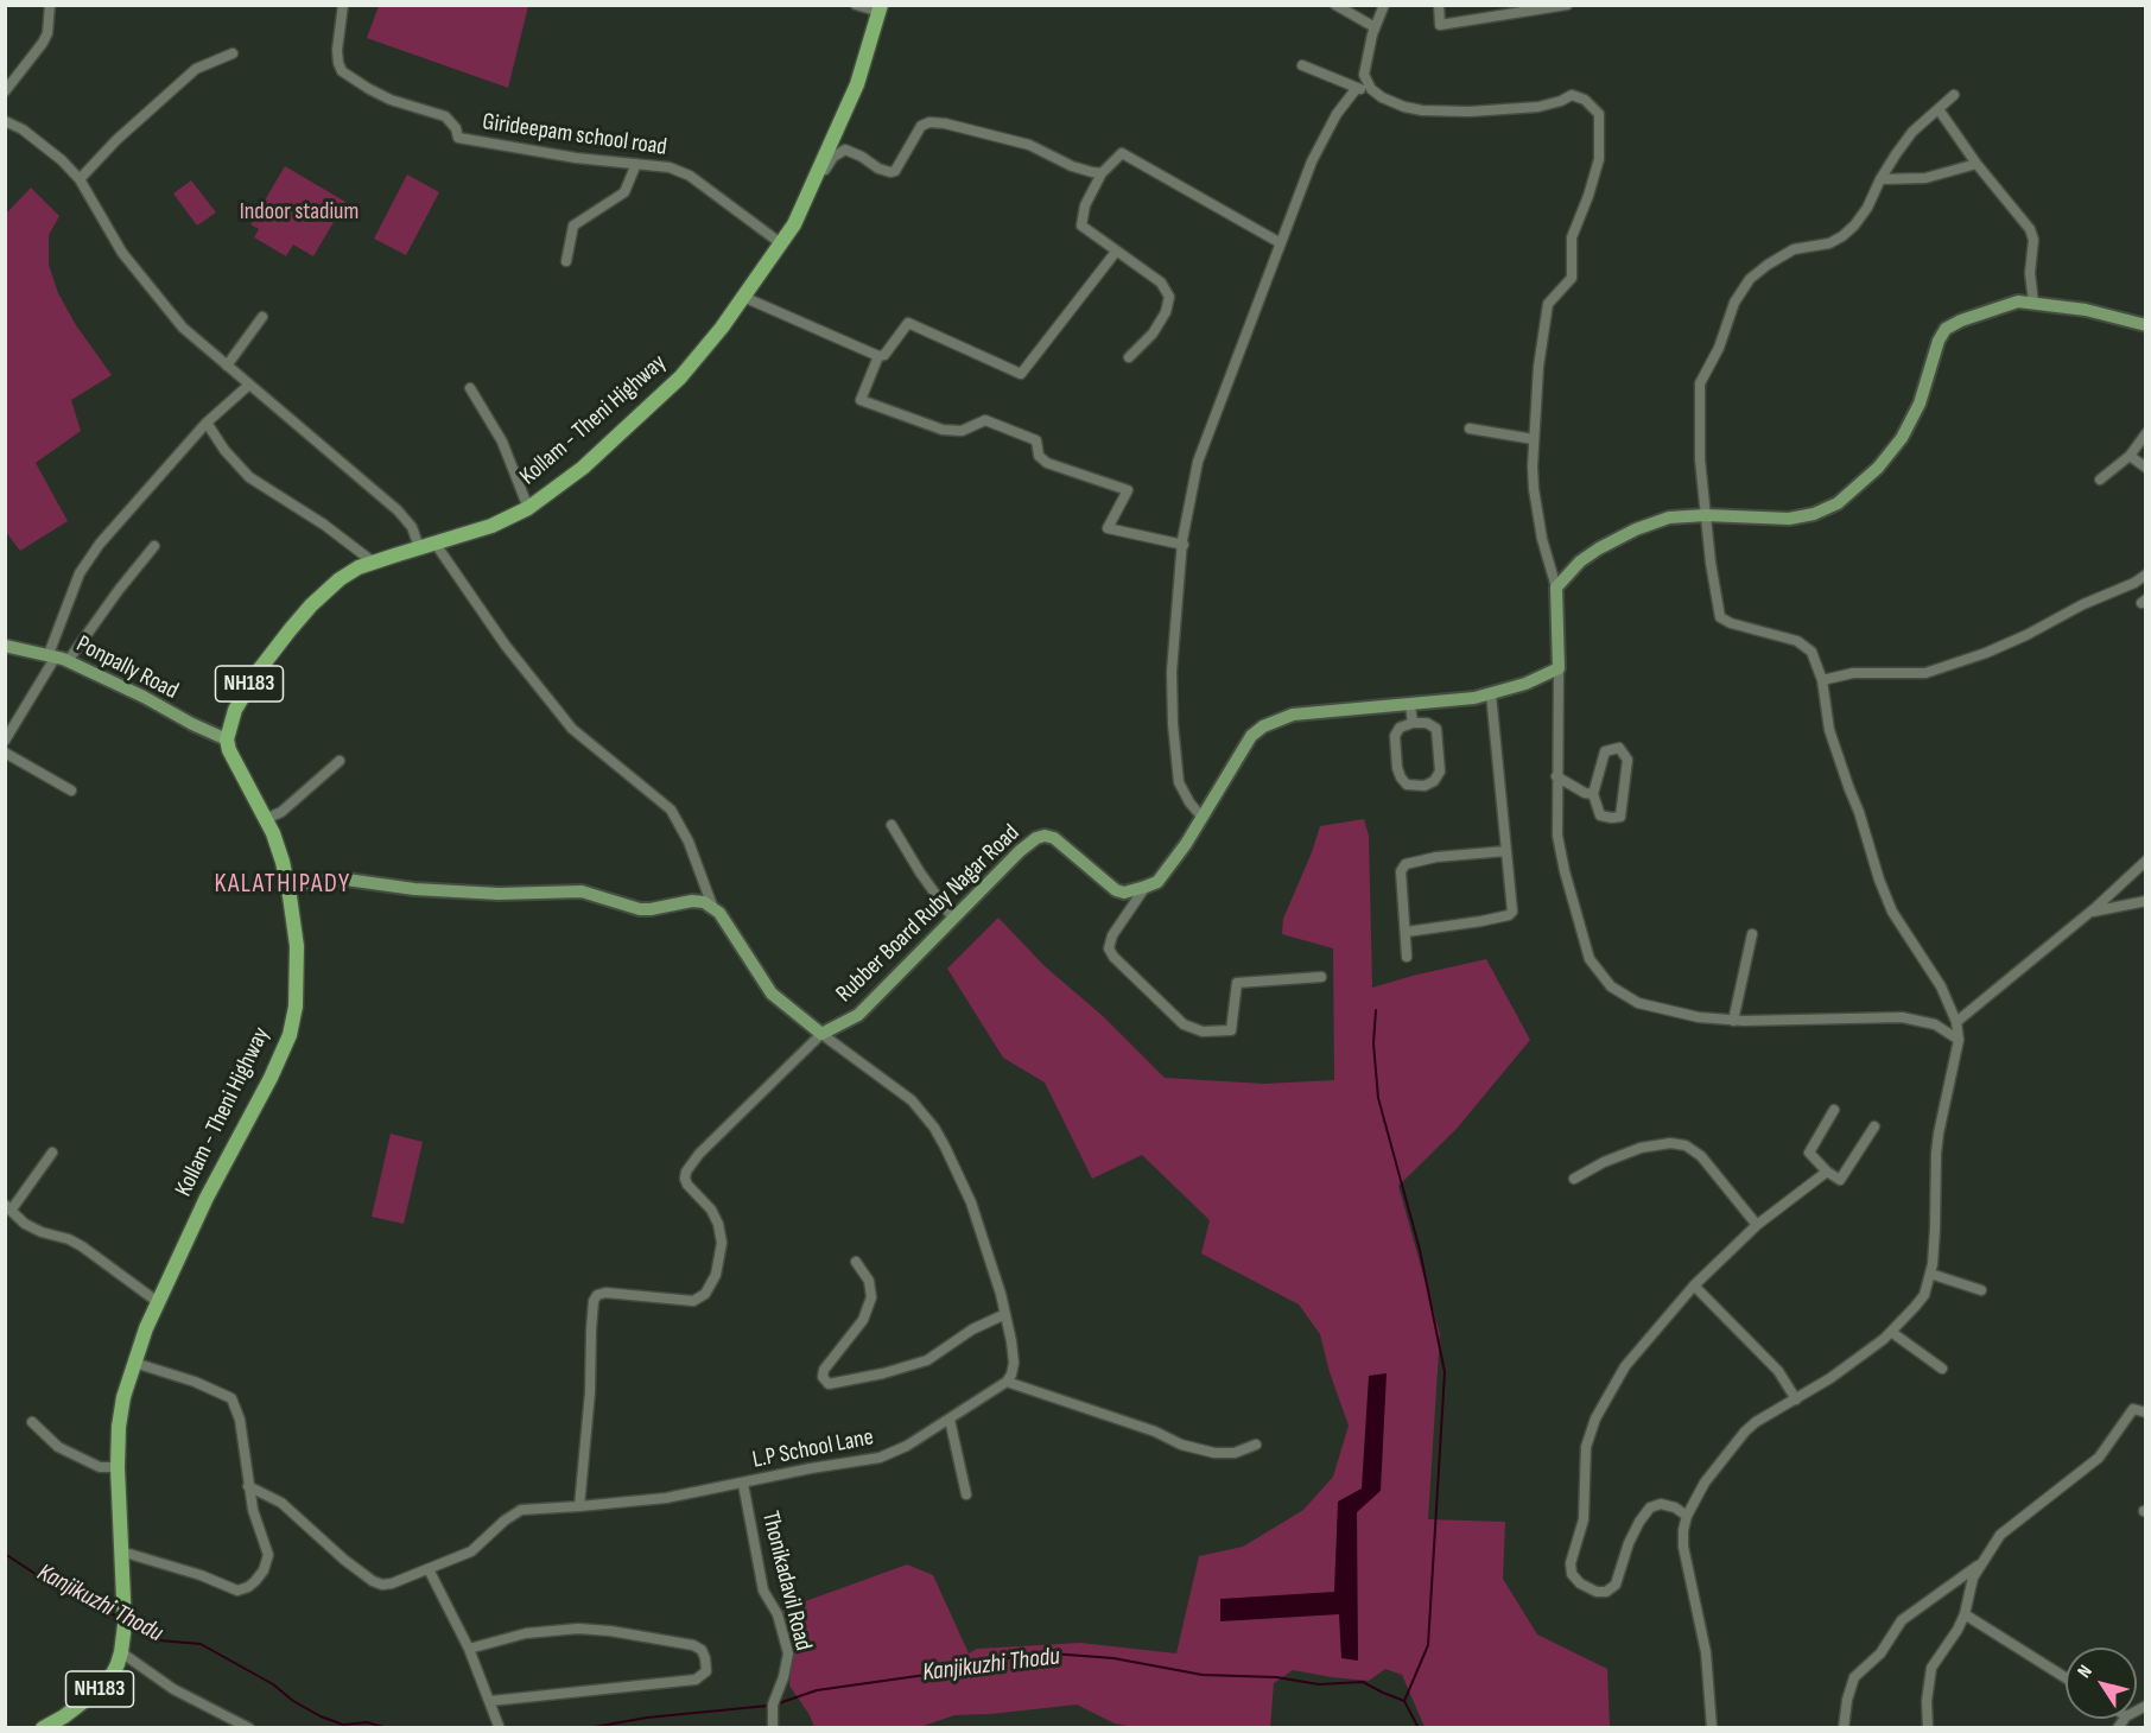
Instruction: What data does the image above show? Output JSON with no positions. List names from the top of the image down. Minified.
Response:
{"streets":{"highway":["Kollam - Theni Highway","NH183"],"main road":["Ponpally Road","Rubber Board Ruby Nagar Road"],"street":["Girideepam school road","L.P School Lane","Thonikadavil Road"]},"crossings":[["Girideepam school road","Kollam - Theni Highway"],["Kollam - Theni Highway","Ponpally Road"],["Kollam - Theni Highway","NH183"],["L.P School Lane","Thonikadavil Road"]],"districts":["KALATHIPADY"],"water":["Kanjikuzhi Thodu"],"parks":["Indoor stadium"],"north":"top left"}
